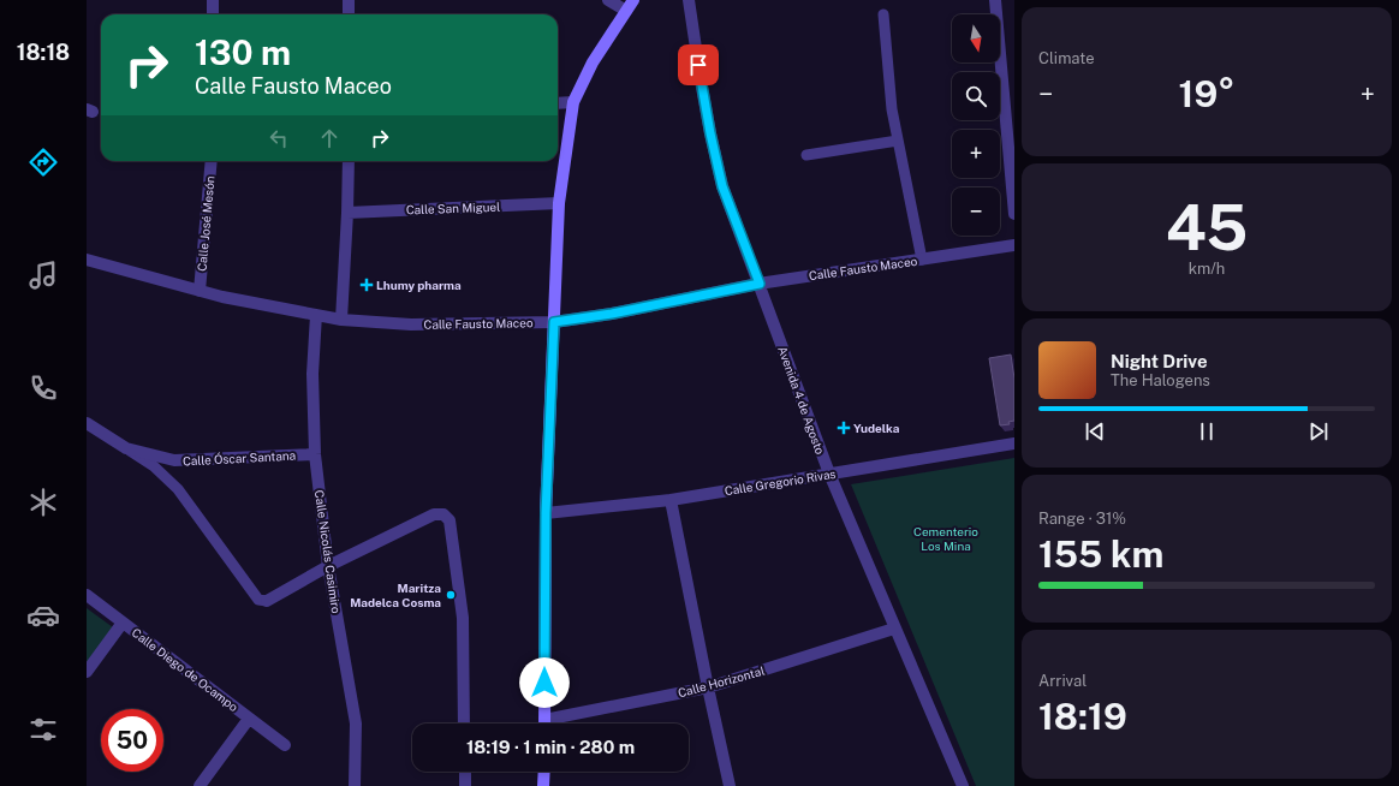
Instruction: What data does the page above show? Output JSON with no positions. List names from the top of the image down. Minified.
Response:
{"streets":{"street":["Calle San Miguel","Calle José Mesón","Calle Fausto Maceo","Avenida 4 de Agosto","Calle Óscar Santana","Calle Gregorio Rivas","Calle Nicolás Casimiro","Calle Diego de Ocampo","Calle Horizontal"]},"crossings":[["Calle José Mesón","Calle Fausto Maceo"],["Calle Fausto Maceo","Avenida 4 de Agosto"],["Calle Fausto Maceo","Calle Nicolás Casimiro"],["Avenida 4 de Agosto","Calle Gregorio Rivas"],["Avenida 4 de Agosto","Calle Horizontal"],["Calle Óscar Santana","Calle Nicolás Casimiro"]],"parks":["Cementerio Los Mina"],"places":{"health":["Lhumy pharma","Yudelka"],"other":["Maritza Madelca Cosma"]},"north":"bottom","page":{"tabs":"18:18","tile":["Climate",["45","km/h"],["Range · 31%","155 km"],["Arrival","18:19"]],"map_buttons":["+","−"],"turn":["130 m","Calle Fausto Maceo"],"heat":["−","19°","+"],"song":["Night Drive","The Halogens"],"limit":"50","trip":"18:19 · 1 min · 280 m"}}
